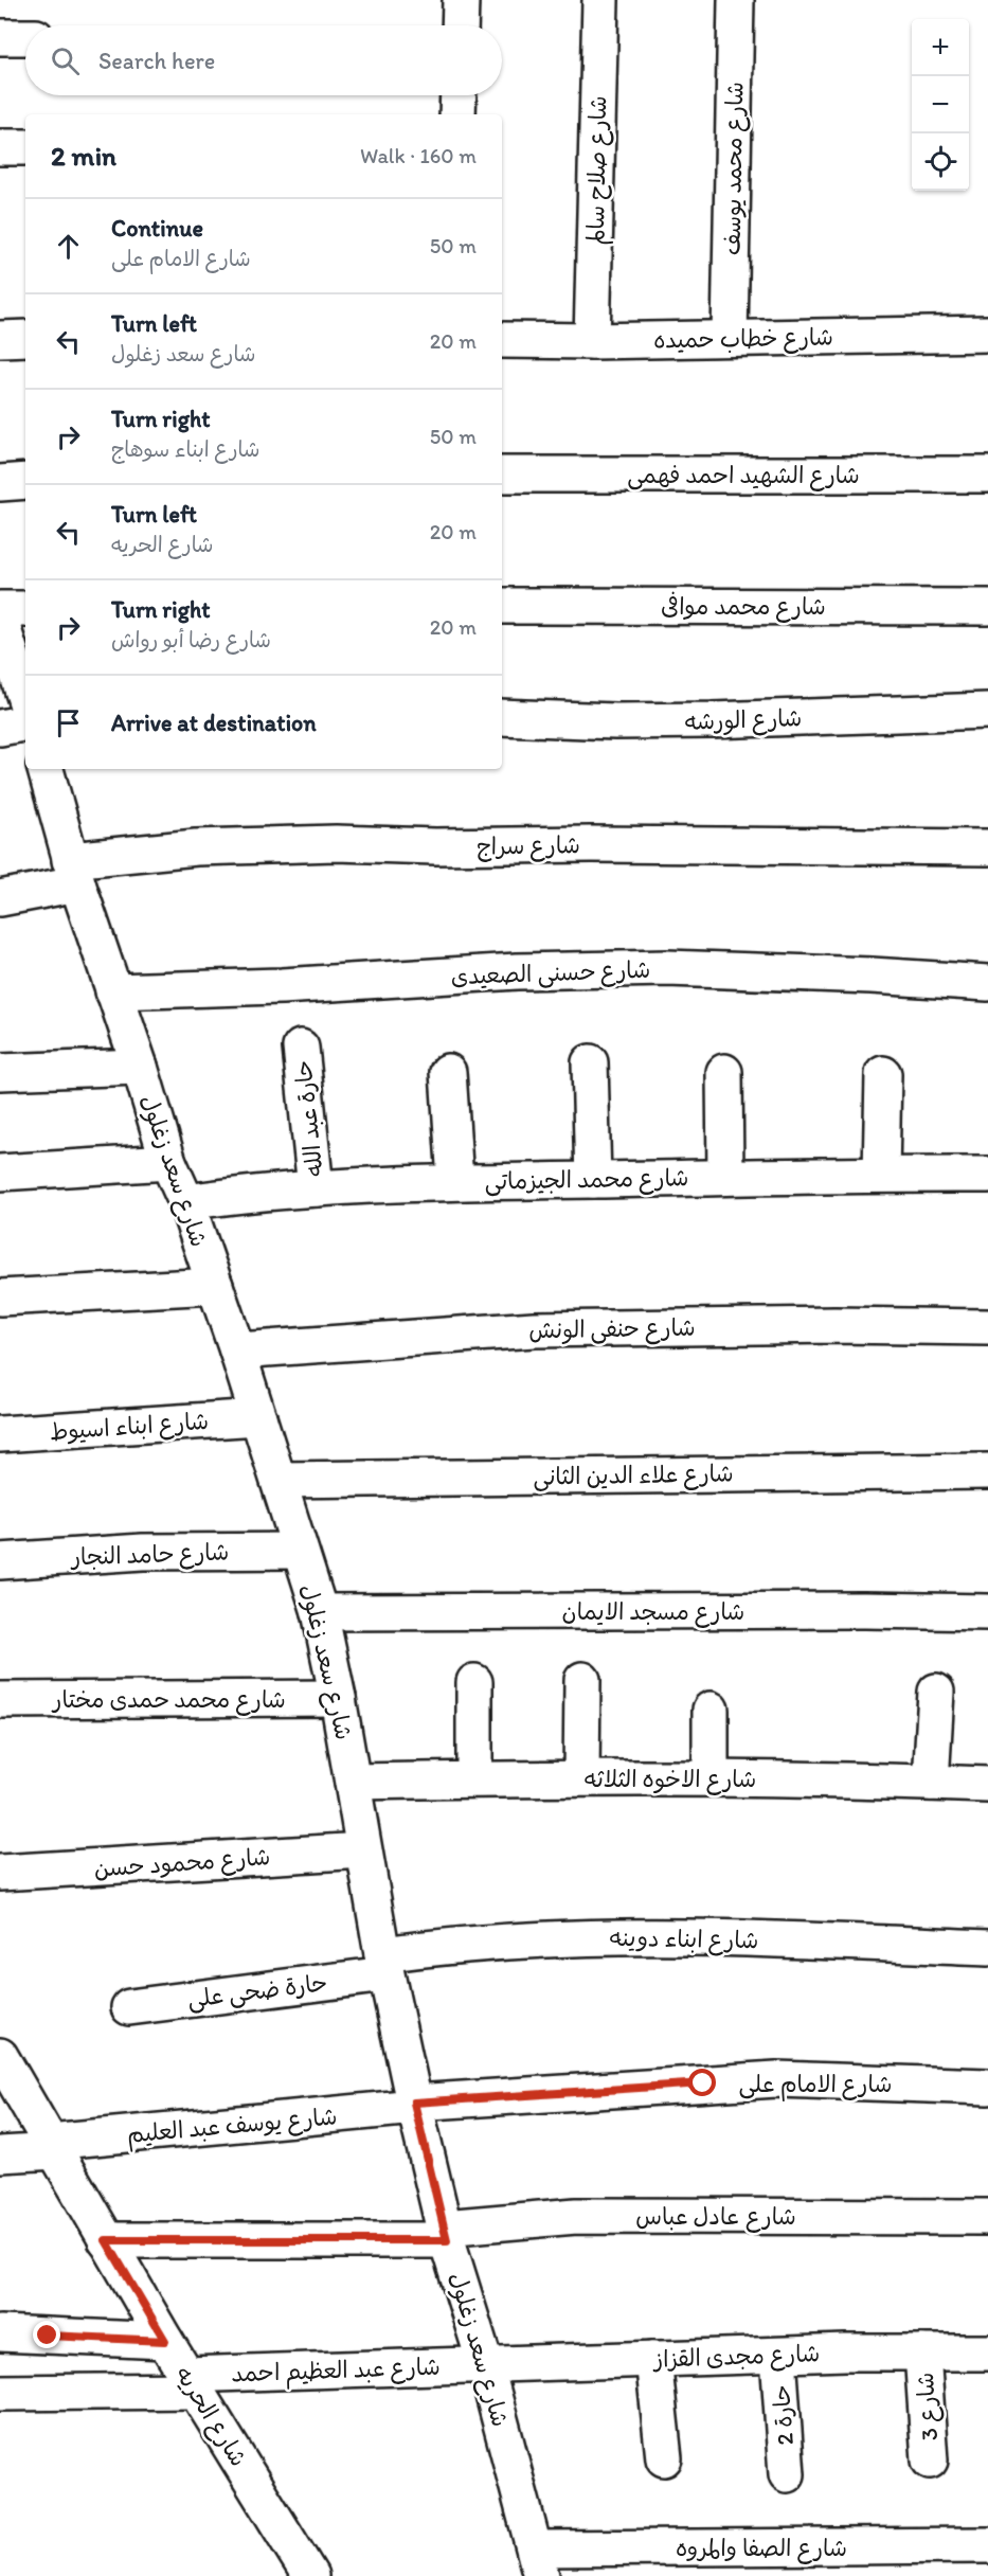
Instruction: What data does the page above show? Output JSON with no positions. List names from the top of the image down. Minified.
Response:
{"streets":{"street":["شارع محمد يوسف","شارع صلاح سالم","شارع خطاب حميده","شارع الشهيد احمد فهمى","شارع محمد موافى","شارع الورشه","شارع سراج","شارع حسنى الصعيدى","حارة عبد الله","شارع سعد زغلول","شارع محمد الجيزماتى","شارع حنفى الونش","شارع ابناء اسيوط","شارع علاء الدين الثانى","شارع حامد النجار","شارع مسجد الايمان","شارع محمد حمدى مختار","شارع الاخوه الثلاثه","شارع محمود حسن","شارع ابناء دوينه","حارة ضحى على","شارع الامام على","شارع يوسف عبد العليم","شارع عادل عباس","شارع مجدى القزاز","شارع عبد العظيم احمد","شارع 3","حارة 2","شارع الحريه","شارع الصفا والمروه"]},"crossings":[["شارع محمد يوسف","شارع خطاب حميده"],["شارع صلاح سالم","شارع خطاب حميده"],["شارع سراج","شارع سعد زغلول"],["شارع حسنى الصعيدى","شارع سعد زغلول"],["حارة عبد الله","شارع محمد الجيزماتى"],["شارع سعد زغلول","شارع محمد الجيزماتى"],["شارع سعد زغلول","شارع حنفى الونش"],["شارع سعد زغلول","شارع ابناء اسيوط"],["شارع سعد زغلول","شارع علاء الدين الثانى"],["شارع سعد زغلول","شارع حامد النجار"],["شارع سعد زغلول","شارع مسجد الايمان"],["شارع سعد زغلول","شارع محمد حمدى مختار"],["شارع سعد زغلول","شارع الاخوه الثلاثه"],["شارع سعد زغلول","شارع محمود حسن"],["شارع سعد زغلول","شارع ابناء دوينه"],["شارع سعد زغلول","حارة ضحى على"],["شارع سعد زغلول","شارع الامام على"],["شارع سعد زغلول","شارع يوسف عبد العليم"],["شارع سعد زغلول","شارع عادل عباس"],["شارع سعد زغلول","شارع مجدى القزاز"],["شارع سعد زغلول","شارع عبد العظيم احمد"],["شارع سعد زغلول","شارع الصفا والمروه"],["شارع ابناء دوينه","حارة ضحى على"],["شارع الامام على","شارع يوسف عبد العليم"],["شارع يوسف عبد العليم","شارع الحريه"],["شارع عادل عباس","شارع الحريه"],["شارع مجدى القزاز","شارع عبد العظيم احمد"],["شارع مجدى القزاز","شارع 3"],["شارع مجدى القزاز","حارة 2"],["شارع عبد العظيم احمد","شارع الحريه"]],"page":{"map_buttons":["+","−"],"search":"Search here","heading":["2 min","Walk · 160 m"],"list":[["Continue","شارع الامام على","50 m"],["Turn left","شارع سعد زغلول","20 m"],["Turn right","شارع ابناء سوهاج","50 m"],["Turn left","شارع الحريه","20 m"],["Turn right","شارع رضا أبو رواش","20 m"],"Arrive at destination"]}}
